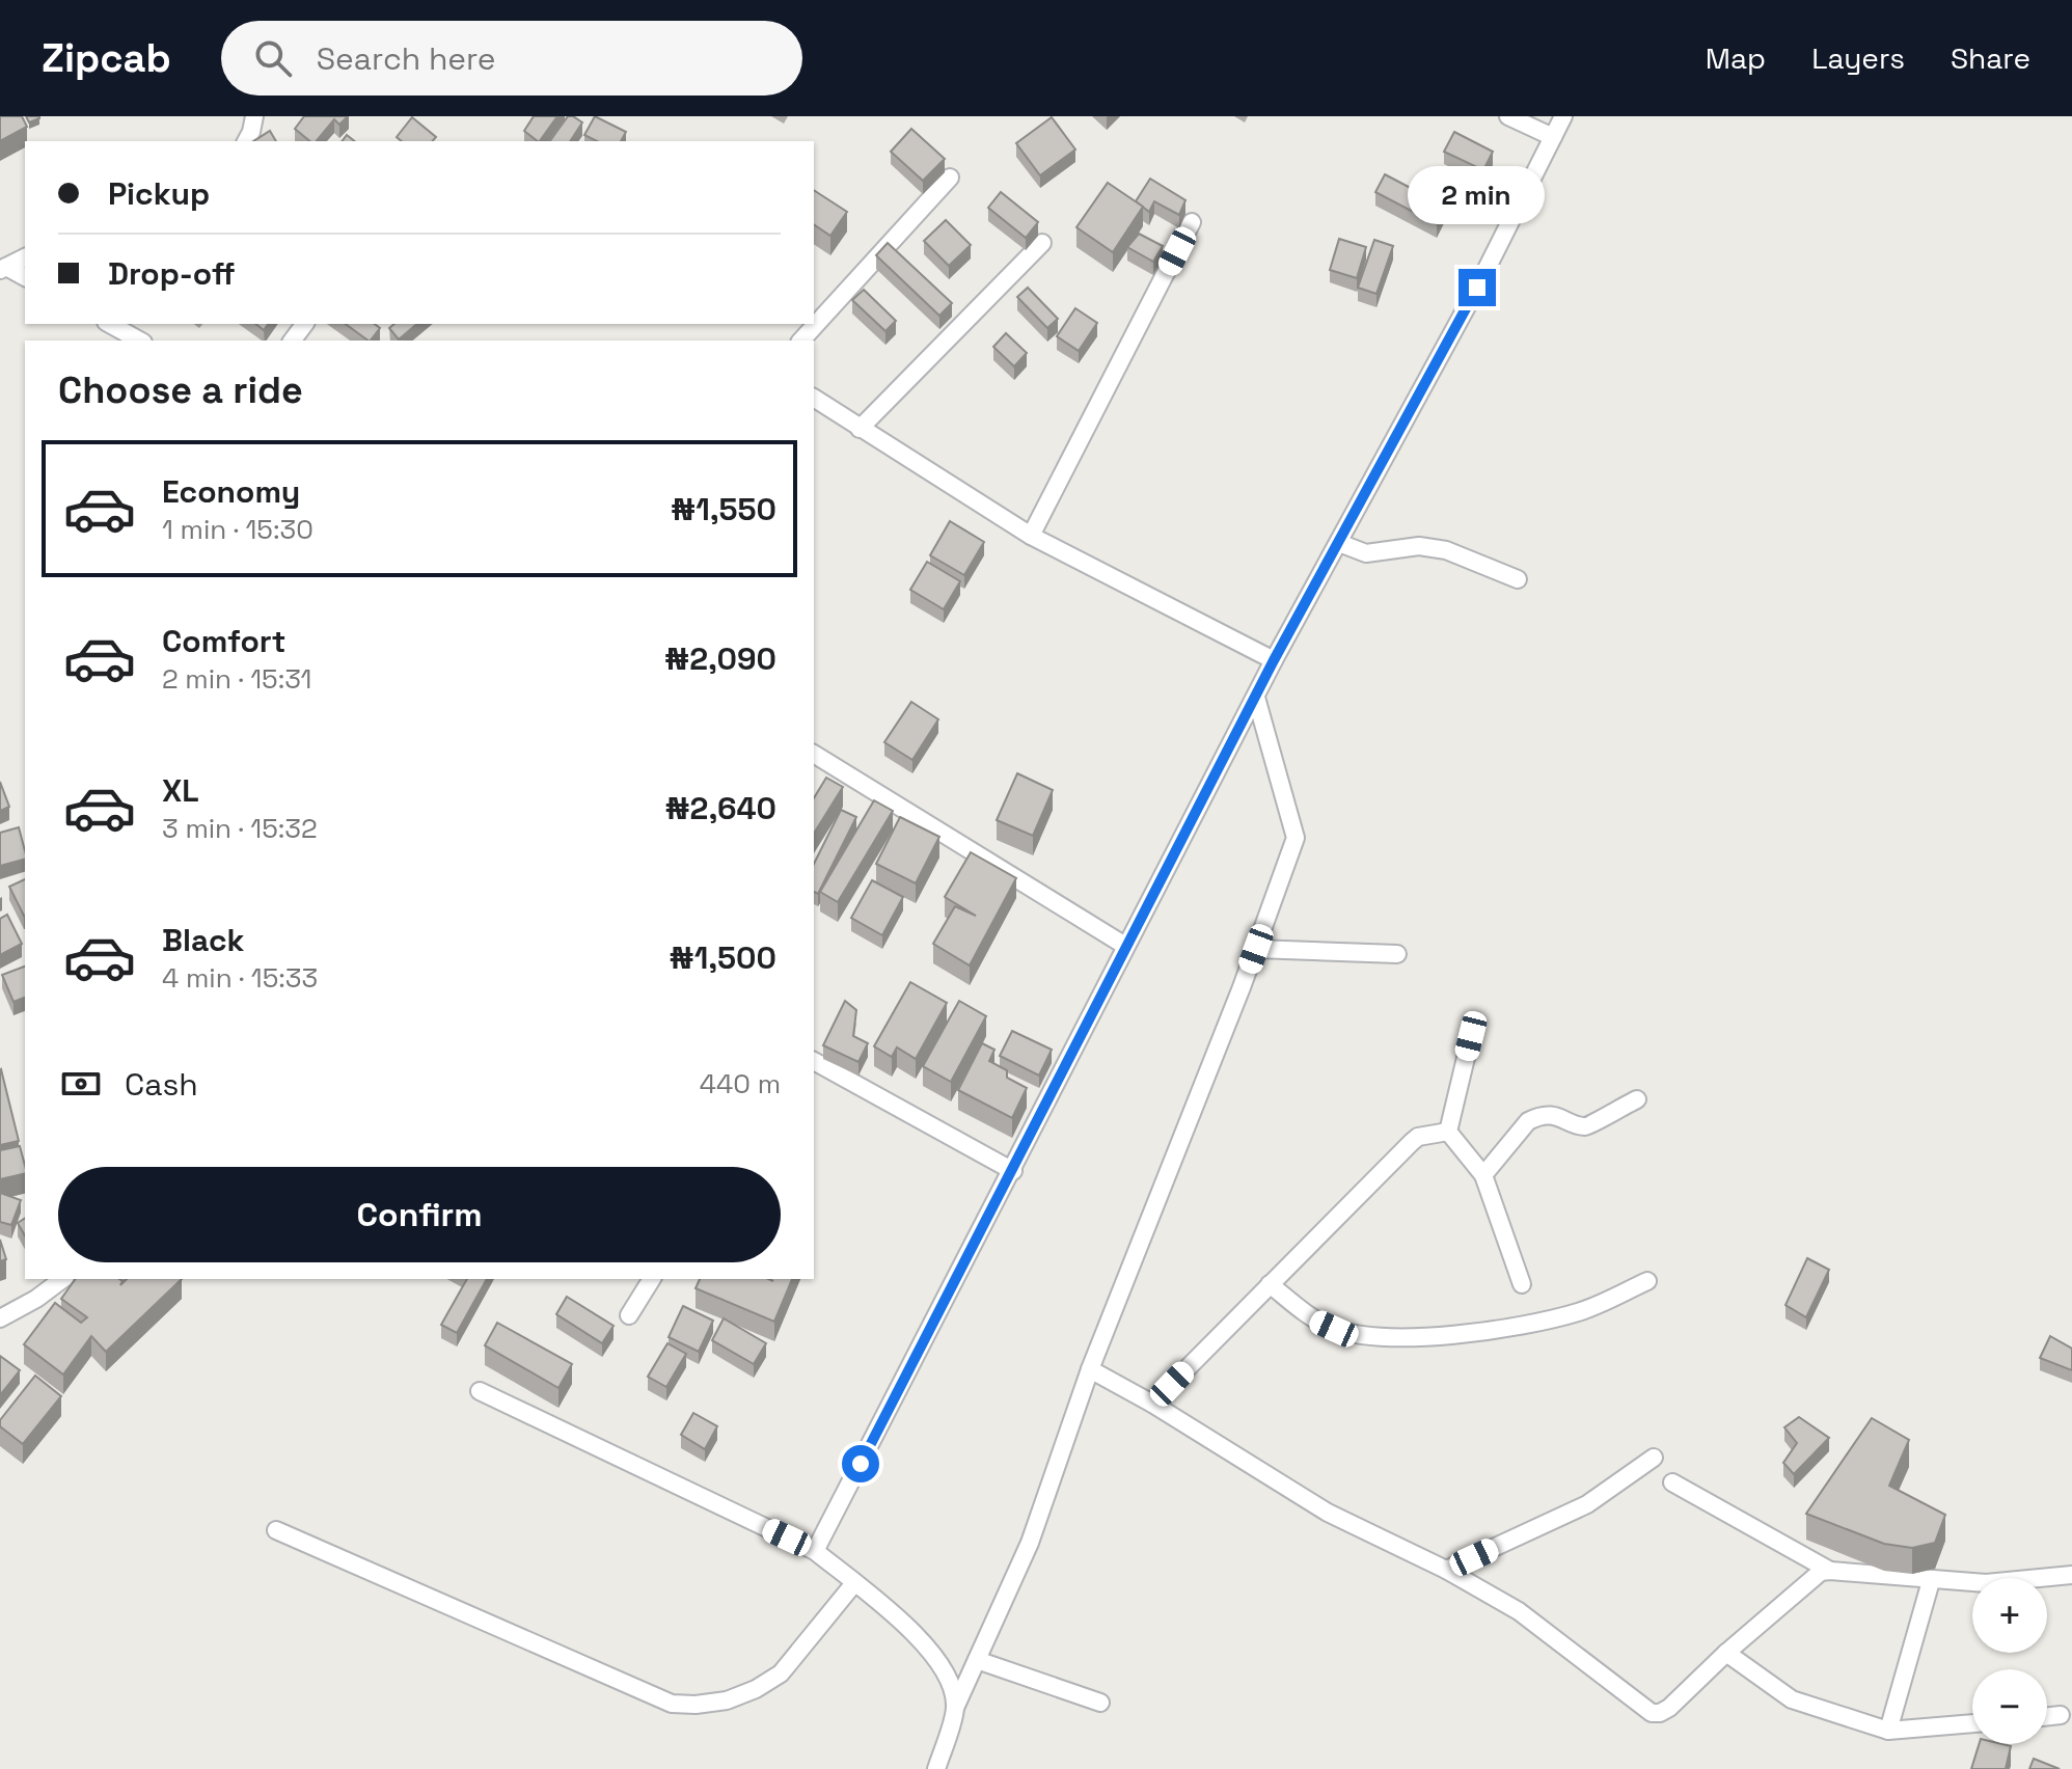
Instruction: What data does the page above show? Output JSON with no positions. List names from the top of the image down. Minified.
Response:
{"page":{"header":"Zipcab","search":"Search here","nav":["Map","Layers","Share"],"banner":["Pickup","Drop-off"],"bubble":"2 min","heading":"Choose a ride","list":[{"name":"Economy","note":"1 min · 15:30","value":"₦1,550"},{"name":"Comfort","note":"2 min · 15:31","value":"₦2,090"},{"name":"XL","note":"3 min · 15:32","value":"₦2,640"},{"name":"Black","note":"4 min · 15:33","value":"₦1,500"}],"pay":["Cash","440 m"],"buttons":"Confirm","map_buttons":["+","−"]}}
